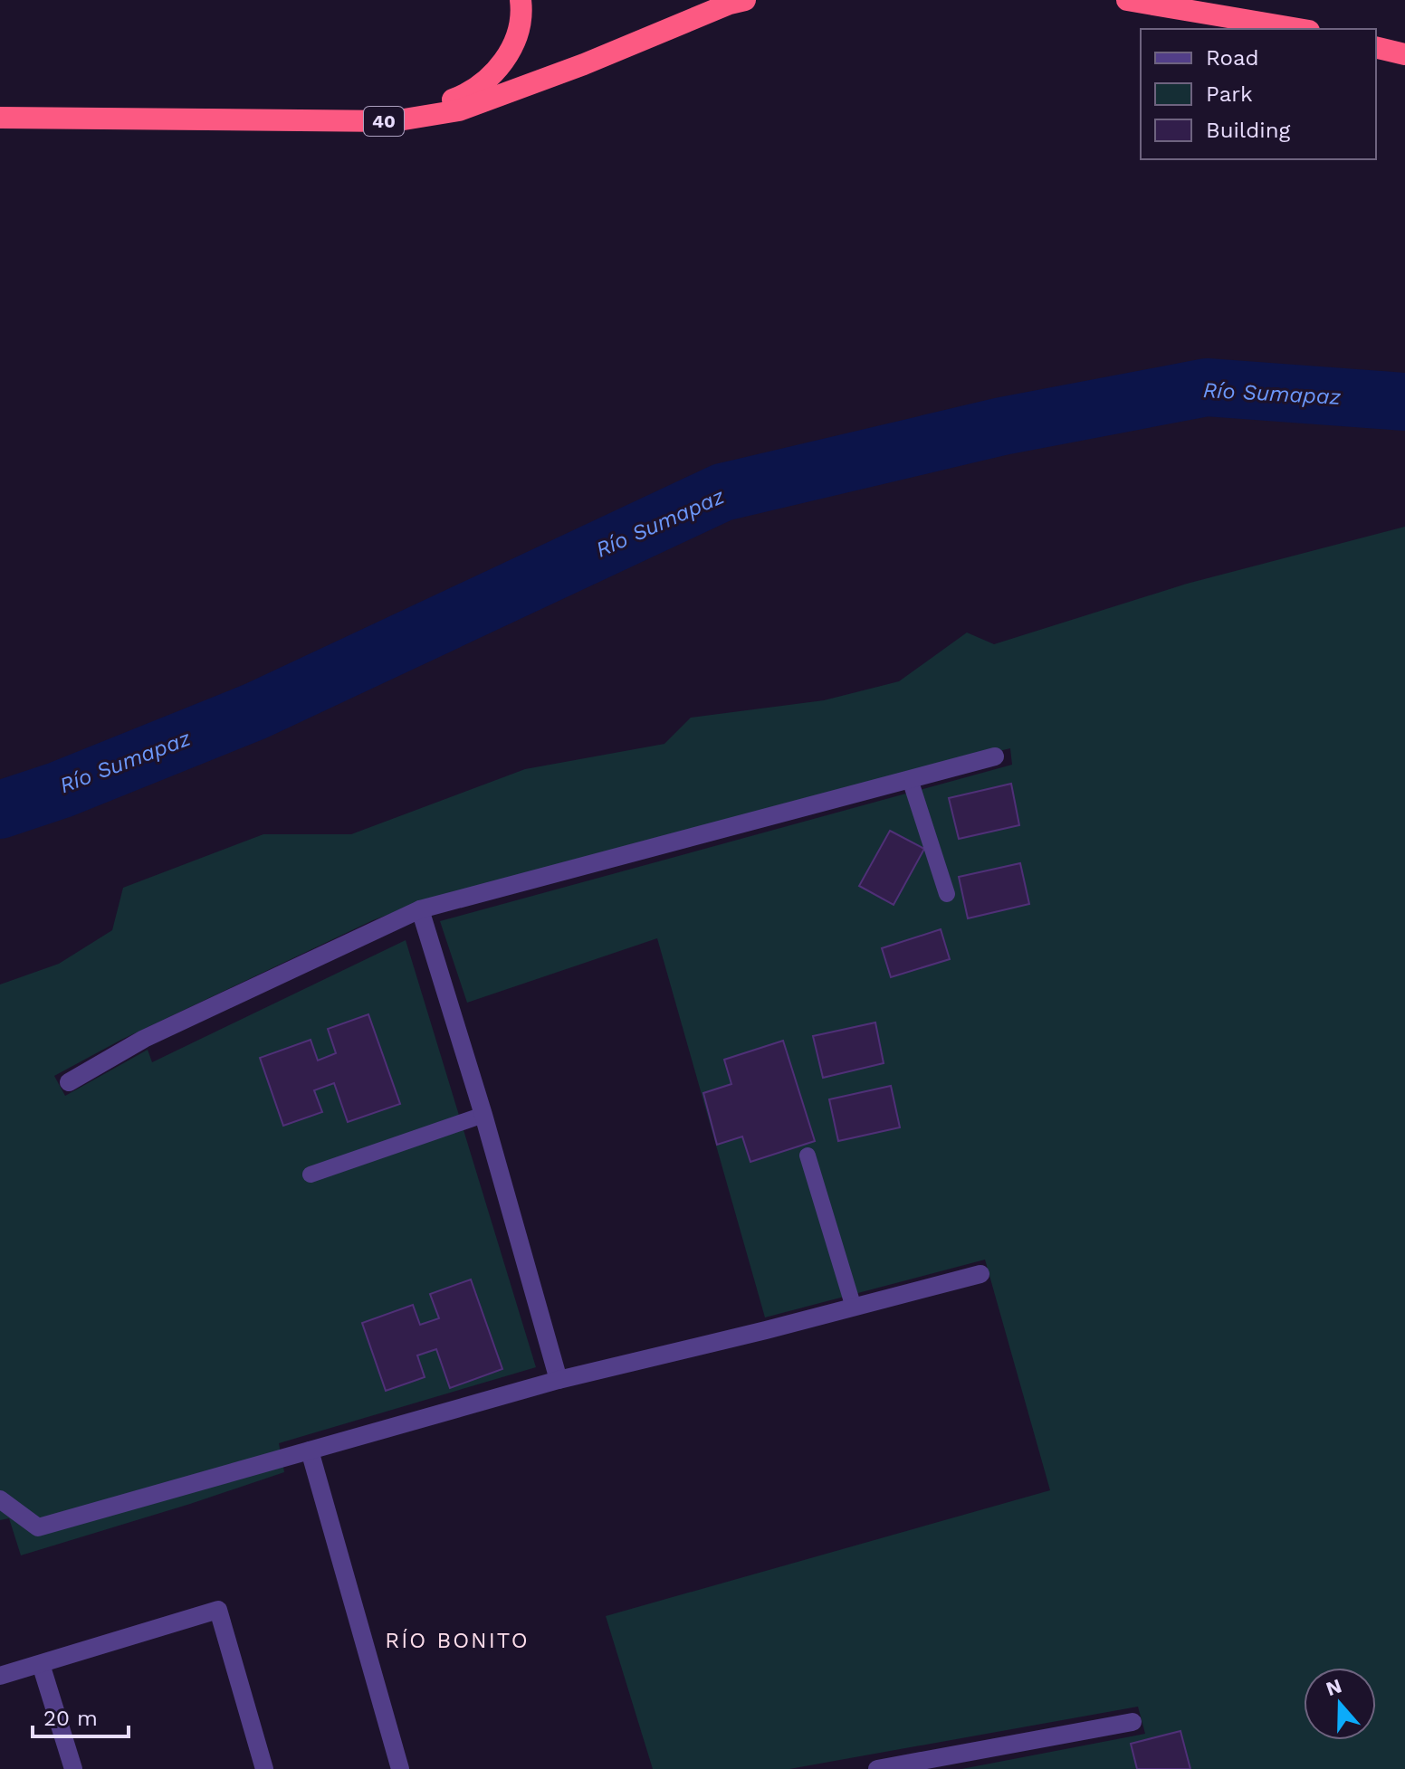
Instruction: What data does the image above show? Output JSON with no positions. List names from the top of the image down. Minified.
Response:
{"streets":{"highway":["40"]},"districts":["RÍO BONITO"],"water":["Río Sumapaz"],"legend":["Road","Park","Building"],"scale_bar":"20 m","north":"top"}
